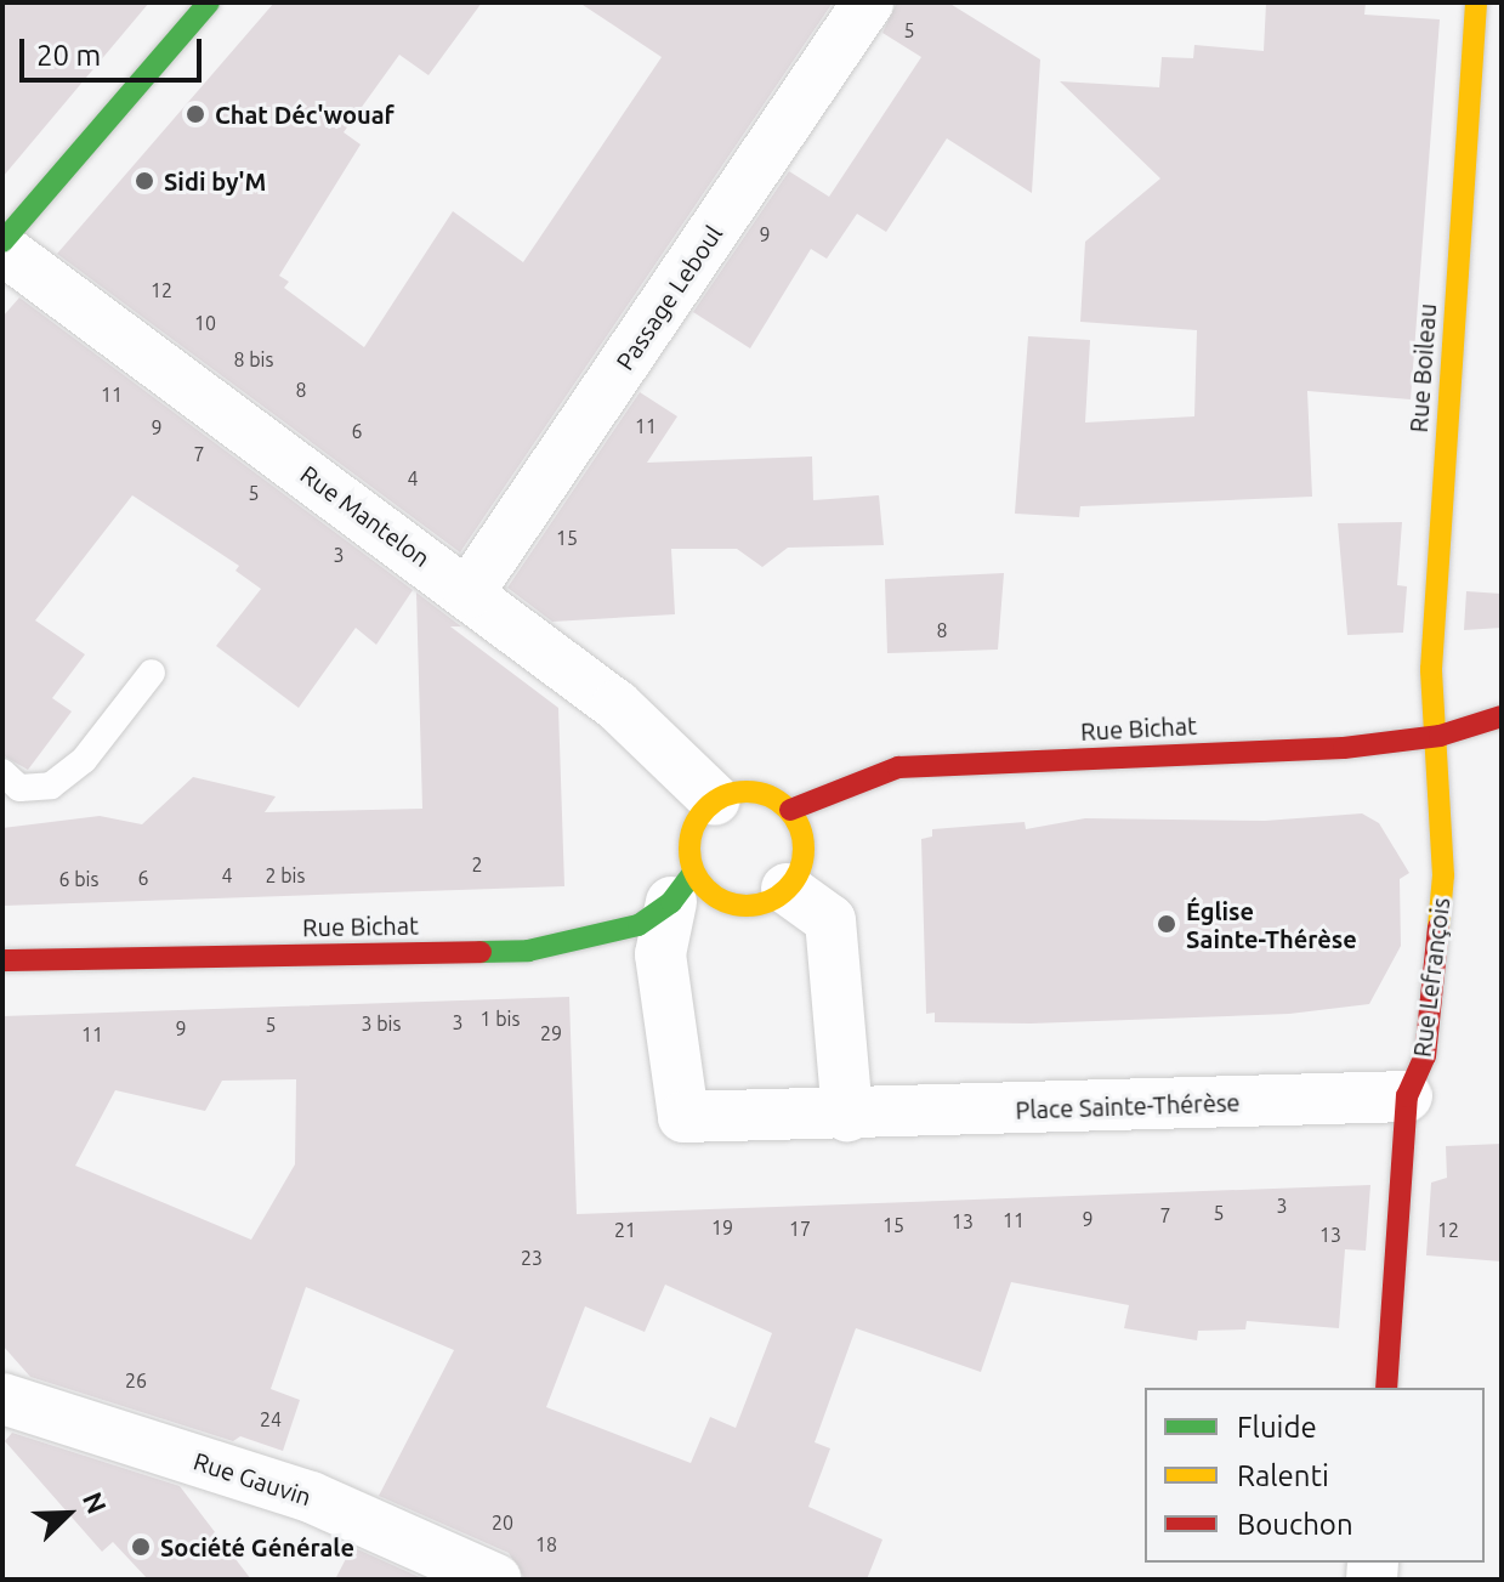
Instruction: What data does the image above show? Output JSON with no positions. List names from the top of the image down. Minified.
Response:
{"streets":{"main road":["Rue Boileau","Rue Bichat","Rue Lefrançois"],"street":["Passage Leboul","Rue Mantelon","Place Sainte-Thérèse","Rue Gauvin"]},"crossings":[["Passage Leboul","Rue Mantelon"],["Rue Boileau","Rue Bichat"],["Rue Boileau","Rue Lefrançois"],["Rue Mantelon","Rue Bichat"],["Rue Mantelon","Place Sainte-Thérèse"],["Rue Bichat","Rue Lefrançois"],["Rue Bichat","Place Sainte-Thérèse"],["Rue Lefrançois","Place Sainte-Thérèse"]],"places":["Chat Déc'wouaf","Sidi by'M","Église Sainte-Thérèse","Société Générale"],"house_numbers":["5","9","12","10","8 bis","8","11","11","9","6","7","4","5","15","3","8","2","4","2 bis","6","6 bis","1 bis","3","3 bis","5","9","29","11","3","5","7","9","11","13","15","19","17","21","12","13","23","26","24","20","18"],"legend":["Fluide","Ralenti","Bouchon"],"scale_bar":"20 m","north":"top right"}
